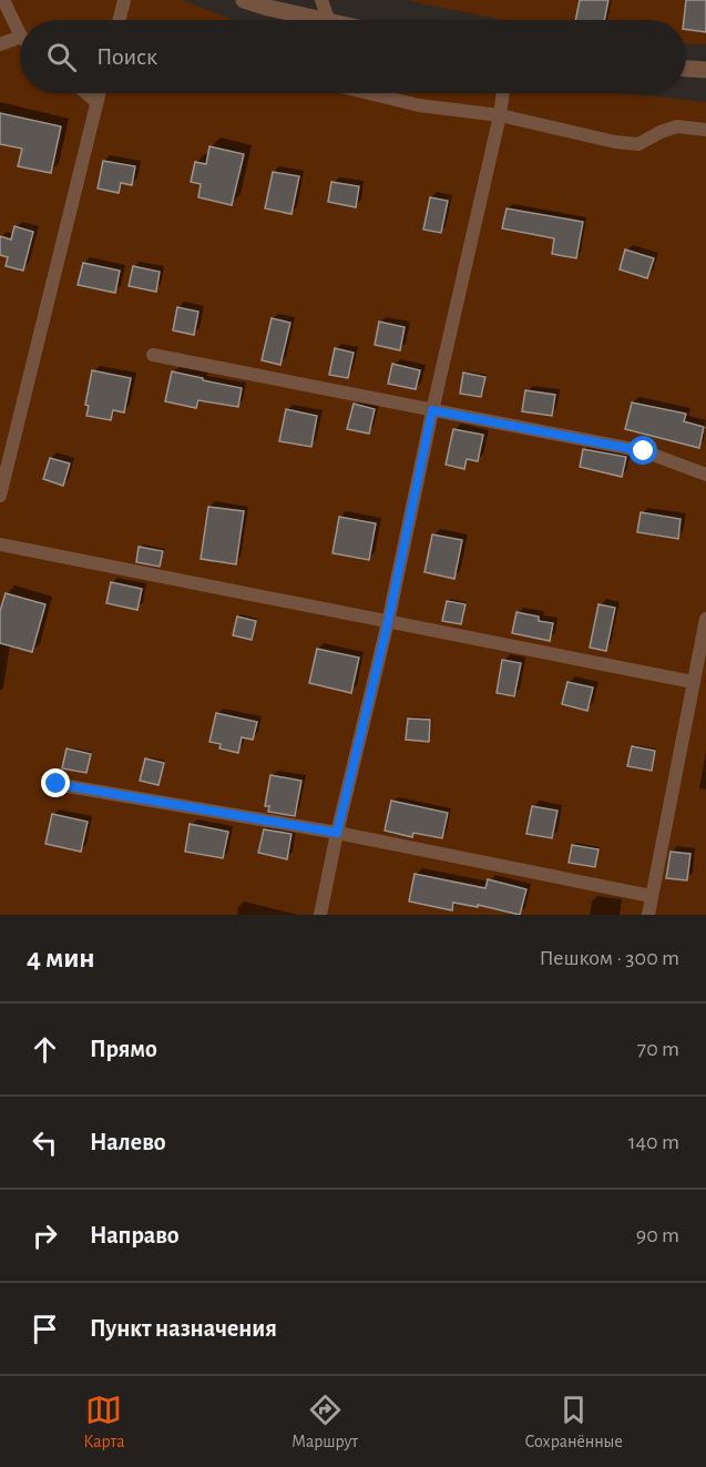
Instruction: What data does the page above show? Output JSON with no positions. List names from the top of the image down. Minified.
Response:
{"page":{"search":"Поиск","heading":["4 мин","Пешком · 300 m"],"list":[["Прямо","70 m"],["Налево","140 m"],["Направо","90 m"],"Пункт назначения"],"nav":["Карта","Маршрут","Сохранённые"]}}
